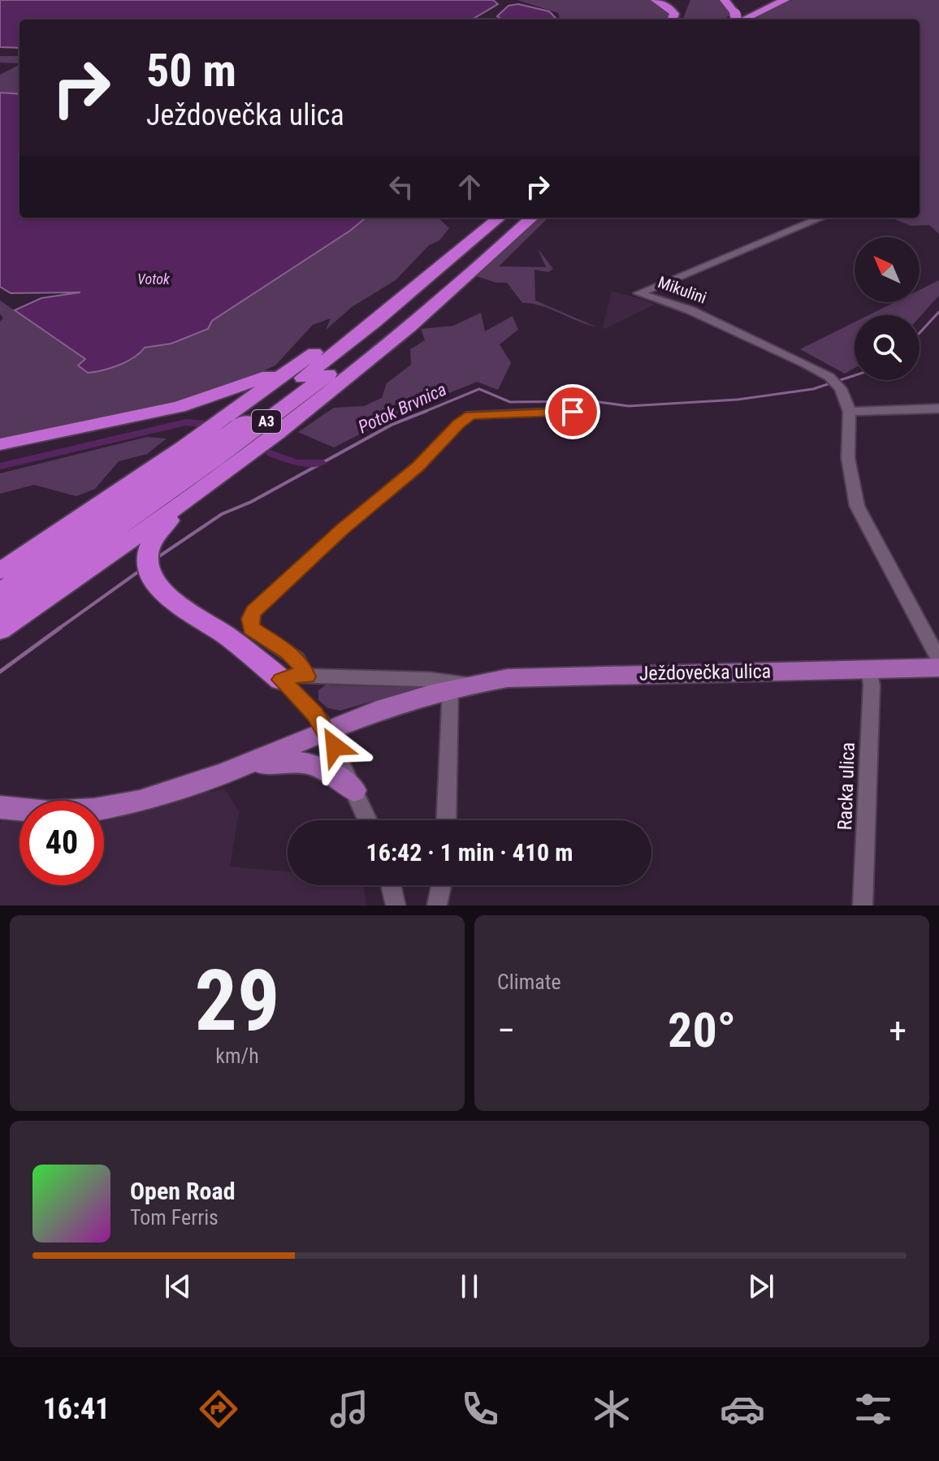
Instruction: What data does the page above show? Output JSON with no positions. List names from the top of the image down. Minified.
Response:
{"streets":{"highway":["A3"],"main road":["Ježdovečka ulica"],"street":["Mikulini","Racka ulica"]},"crossings":[["Ježdovečka ulica","Racka ulica"]],"water":["Votok","Potok Brvnica"],"north":"top left","page":{"turn":["50 m","Ježdovečka ulica"],"limit":"40","trip":"16:42 · 1 min · 410 m","tile":[["29","km/h"],"Climate"],"heat":["−","20°","+"],"song":["Open Road","Tom Ferris"],"tabs":"16:41"}}
